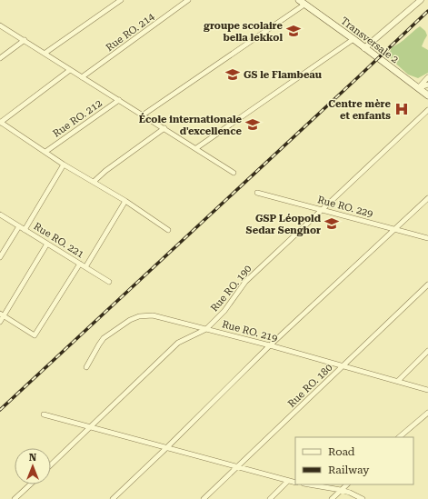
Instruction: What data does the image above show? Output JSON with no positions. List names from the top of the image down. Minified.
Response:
{"streets":{"main road":["Transversale 2"],"street":["Rue RO. 214","Rue RO. 212","Rue RO. 229","Rue RO. 221","Rue RO. 190","Rue RO. 219","Rue RO. 180"]},"crossings":[["Rue RO. 229","Rue RO. 190"],["Rue RO. 190","Rue RO. 219"],["Rue RO. 219","Rue RO. 180"]],"places":{"school or university":["groupe scolaire bella lekkol","GS le Flambeau","École internationale d'excellence","GSP Léopold Sedar Senghor"],"hospital":["Centre mère et enfants"]},"legend":["Road","Railway"],"north":"top"}
